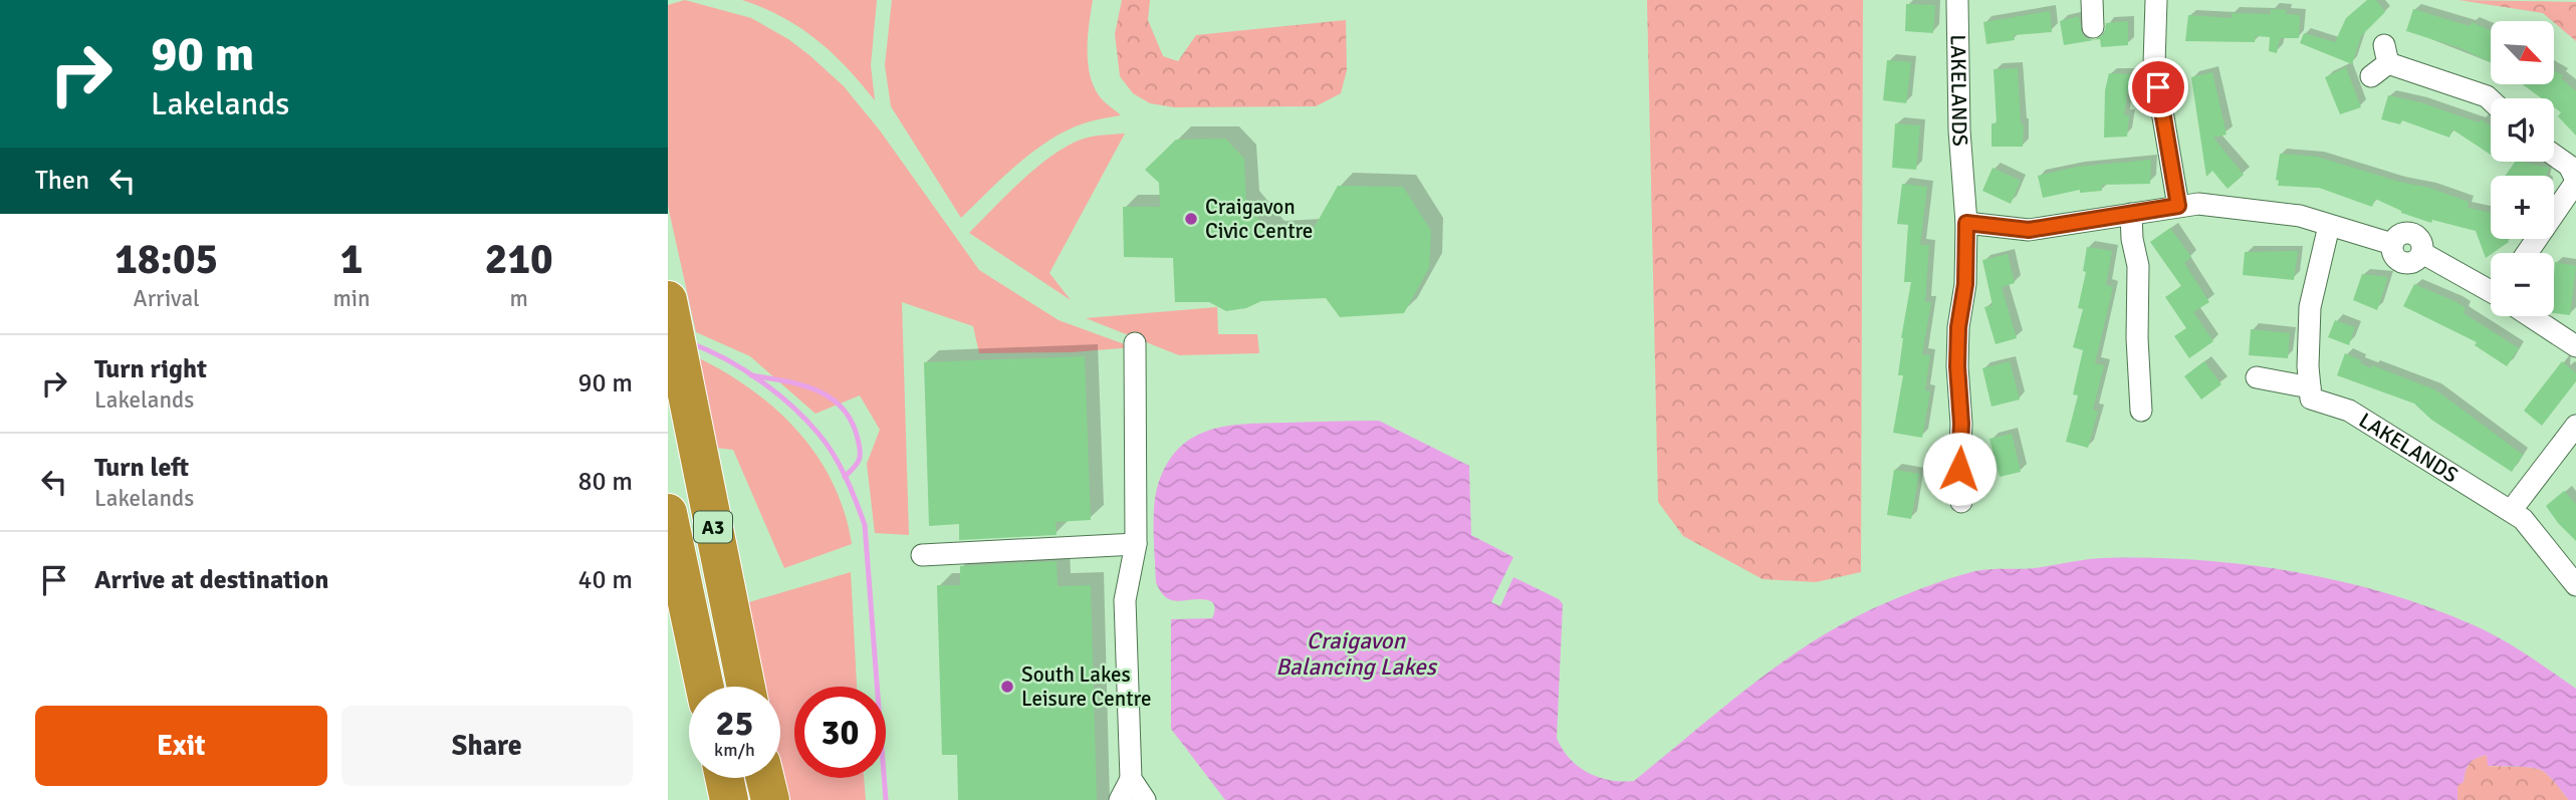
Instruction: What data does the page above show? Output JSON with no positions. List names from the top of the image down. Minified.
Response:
{"streets":{"highway":["A3"],"street":["LAKELANDS"]},"water":["Craigavon Balancing Lakes"],"places":["Craigavon Civic Centre","South Lakes Leisure Centre"],"north":"bottom right","page":{"turn":["90 m","Lakelands"],"map_buttons":["+","−"],"then":"Then","eta":["18:05","Arrival","1","min","210","m"],"list":[{"name":"Turn right","note":"Lakelands","value":"90 m"},{"name":"Turn left","note":"Lakelands","value":"80 m"},{"name":"Arrive at destination","value":"40 m"}],"speed":"25 km/h","limit":"30","buttons":["Exit","Share"]}}
